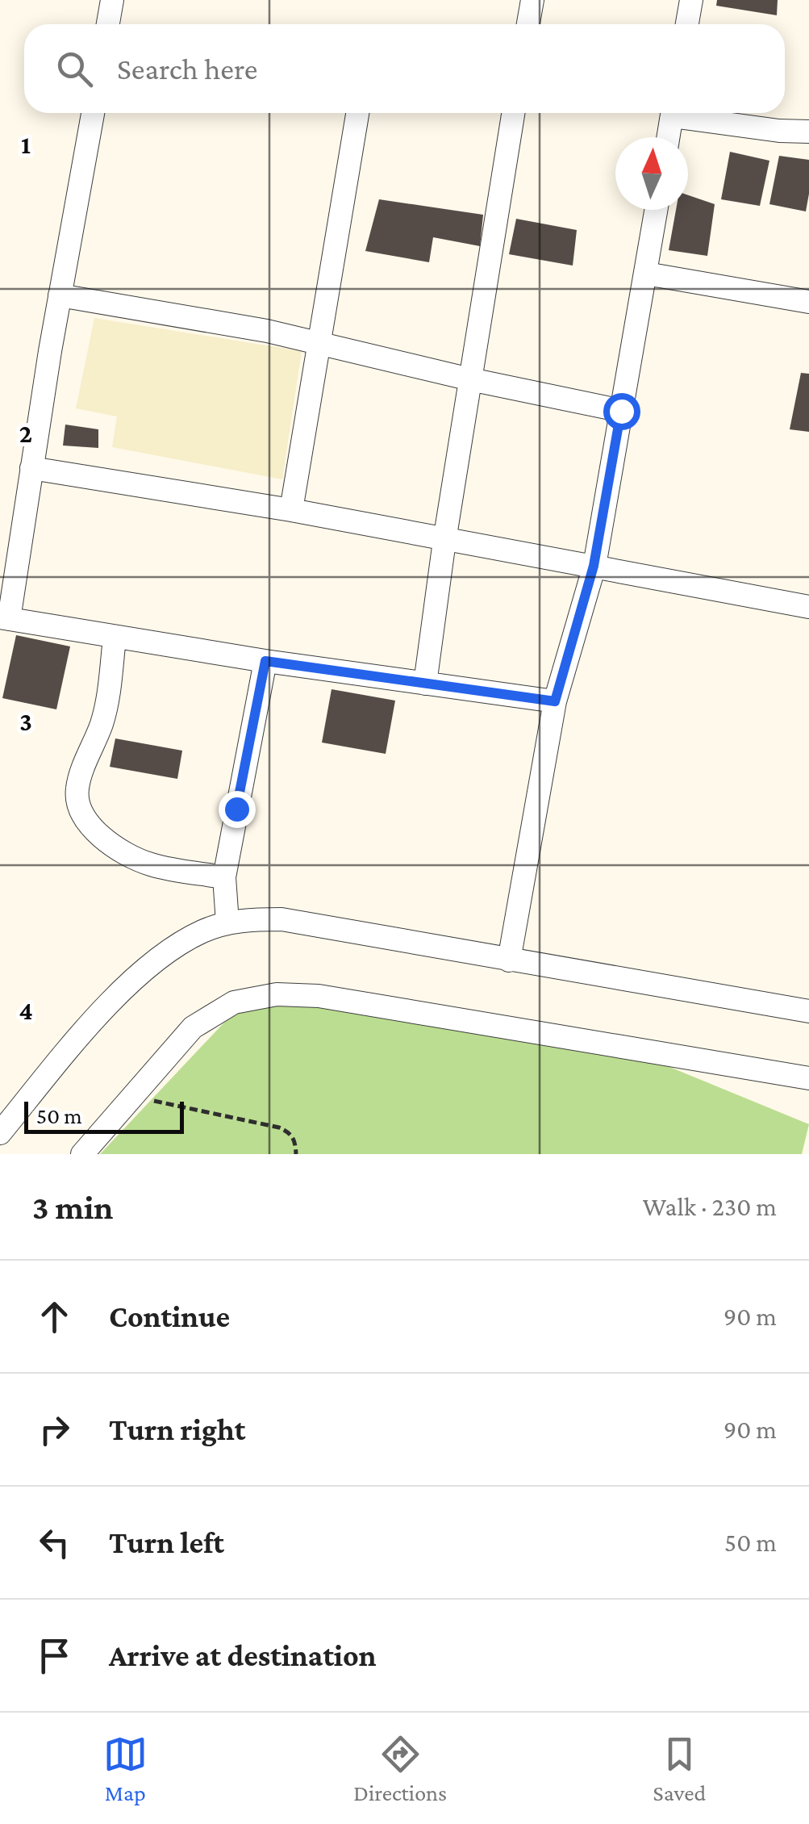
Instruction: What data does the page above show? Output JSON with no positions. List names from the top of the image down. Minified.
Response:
{"scale_bar":"50 m","north":"top","page":{"search":"Search here","scale":"50 m","heading":["3 min","Walk · 230 m"],"list":[["Continue","90 m"],["Turn right","90 m"],["Turn left","50 m"],"Arrive at destination"],"nav":["Map","Directions","Saved"]},"grid":{"rows":["1","2","3","4"]}}
